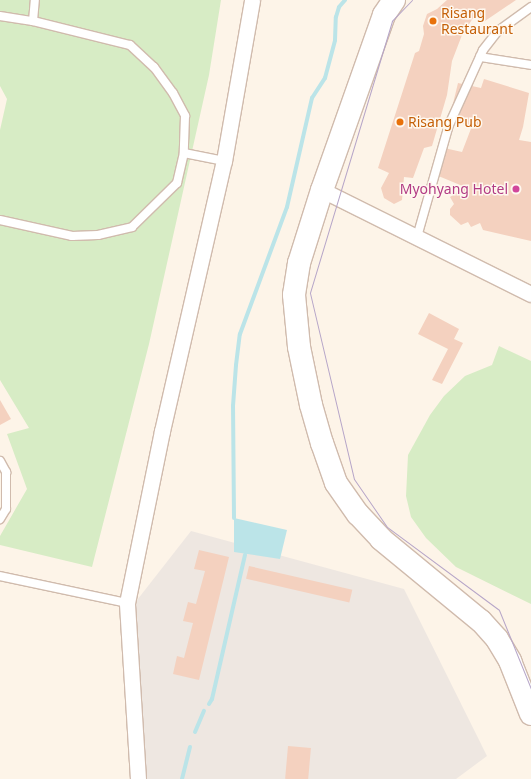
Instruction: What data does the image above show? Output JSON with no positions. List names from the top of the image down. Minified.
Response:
{"places":["Risang Restaurant","Risang Pub","Myohyang Hotel"]}
